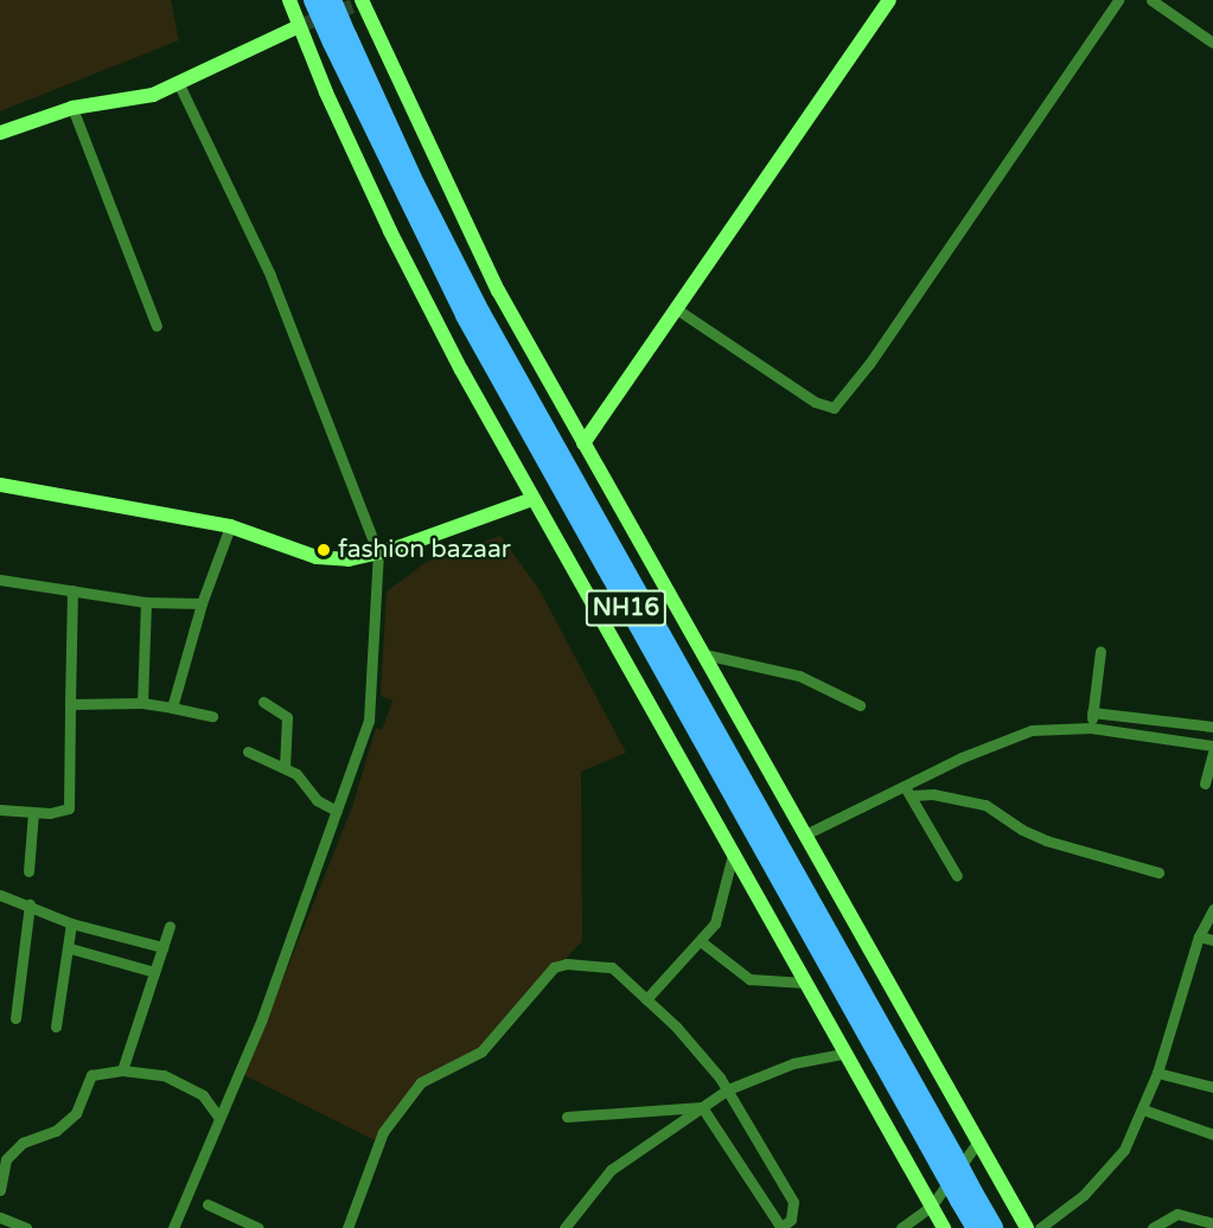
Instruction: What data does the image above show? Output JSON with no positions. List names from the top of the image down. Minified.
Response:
{"streets":{"highway":["NH16"]},"places":["fashion bazaar"]}
